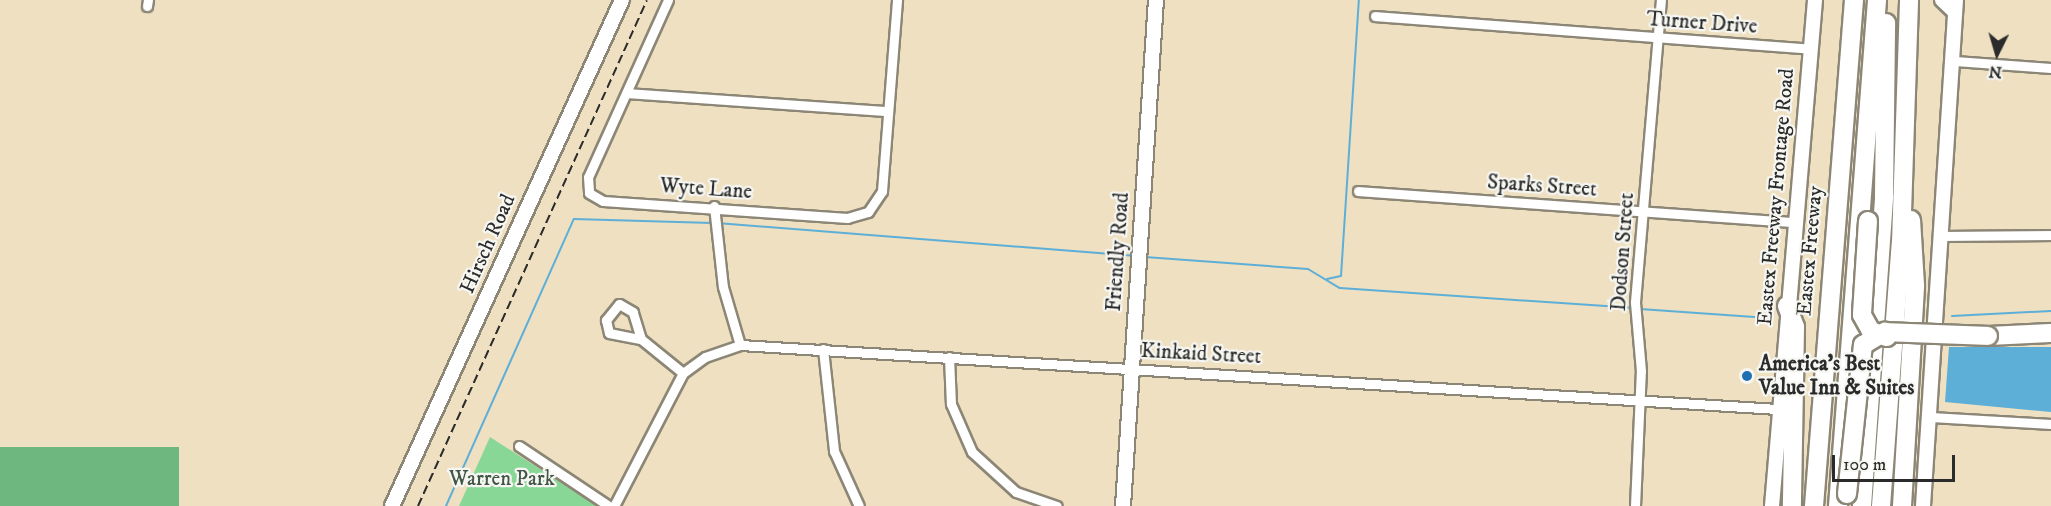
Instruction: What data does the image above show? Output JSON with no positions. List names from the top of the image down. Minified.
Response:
{"streets":{"highway":["Eastex Freeway"],"main road":["Eastex Freeway Frontage Road","Hirsch Road","Friendly Road"],"street":["Turner Drive","Sparks Street","Wyte Lane","Dodson Street","Kinkaid Street"]},"crossings":[["Turner Drive","Eastex Freeway Frontage Road"],["Turner Drive","Dodson Street"],["Sparks Street","Eastex Freeway Frontage Road"],["Sparks Street","Dodson Street"],["Eastex Freeway Frontage Road","Kinkaid Street"],["Friendly Road","Kinkaid Street"],["Dodson Street","Kinkaid Street"]],"parks":["Warren Park"],"places":["America’s Best Value Inn & Suites"],"scale_bar":"100 m","north":"bottom"}
